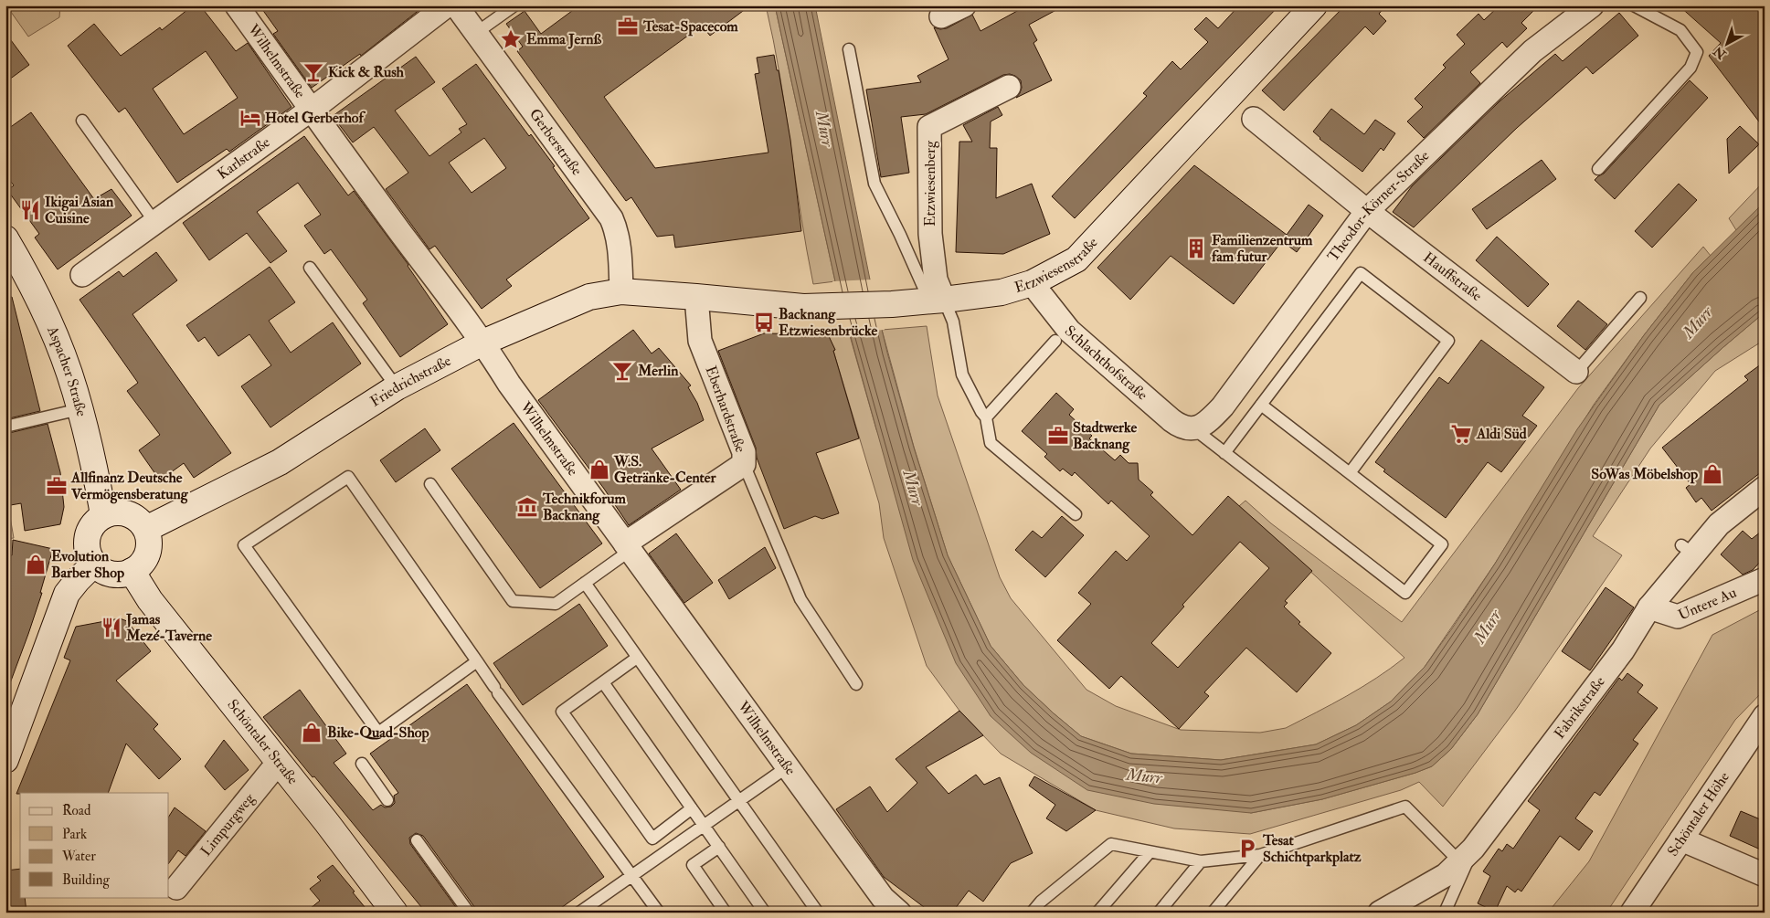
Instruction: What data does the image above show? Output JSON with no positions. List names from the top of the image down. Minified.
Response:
{"streets":{"street":["Wilhelmstraße","Gerberstraße","Karlstraße","Etzwiesenberg","Theodor-Körner-Straße","Etzwiesenstraße","Hauffstraße","Schlachthofstraße","Aspacher Straße","Friedrichstraße","Eberhardstraße","Untere Au","Fabrikstraße","Schöntaler Straße","Schöntaler Höhe","Limpurgweg"]},"crossings":[["Wilhelmstraße","Karlstraße"],["Wilhelmstraße","Friedrichstraße"],["Wilhelmstraße","Eberhardstraße"],["Gerberstraße","Friedrichstraße"],["Etzwiesenberg","Etzwiesenstraße"],["Theodor-Körner-Straße","Hauffstraße"],["Theodor-Körner-Straße","Schlachthofstraße"],["Etzwiesenstraße","Schlachthofstraße"],["Etzwiesenstraße","Friedrichstraße"],["Etzwiesenstraße","Eberhardstraße"],["Aspacher Straße","Friedrichstraße"],["Aspacher Straße","Schöntaler Straße"],["Friedrichstraße","Eberhardstraße"],["Friedrichstraße","Schöntaler Straße"],["Untere Au","Fabrikstraße"],["Schöntaler Straße","Limpurgweg"]],"water":["Murr"],"places":{"office":["Tesat-Spacecom","Stadtwerke Backnang","Allfinanz Deutsche Vermögensberatung"],"place":["Emma Jernß"],"bar":["Kick & Rush","Merlin"],"hotel":["Hotel Gerberhof"],"restaurant":["Ikigai Asian Cuisine","Jamas Mezé-Taverne"],"building":["Familienzentrum fam futur"],"bus stop":["Backnang Etzwiesenbrücke"],"supermarket":["Aldi Süd"],"shop":["W.S. Getränke-Center","SoWas Möbelshop","Evolution Barber Shop","Bike-Quad-Shop"],"museum":["Technikforum Backnang"],"parking":["Tesat Schichtparkplatz"]},"legend":["Road","Park","Water","Building"],"north":"bottom left"}
